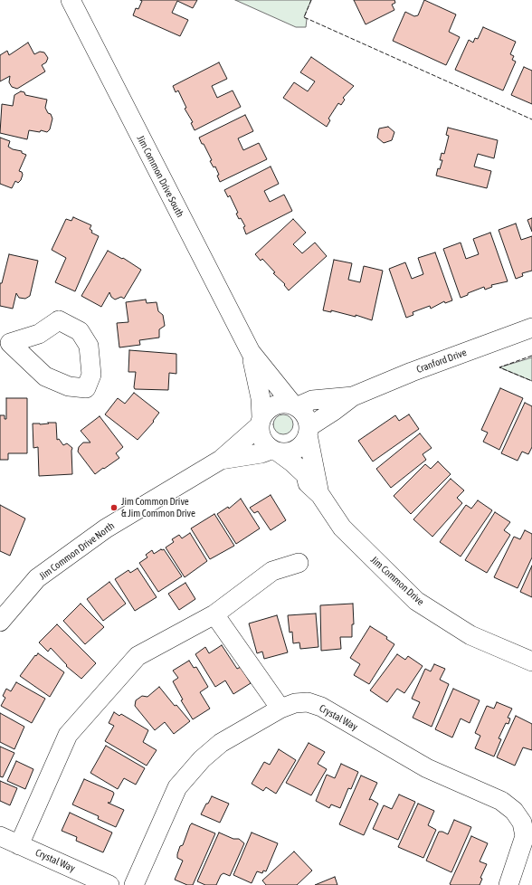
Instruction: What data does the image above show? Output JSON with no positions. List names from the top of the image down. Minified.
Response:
{"streets":{"street":["Jim Common Drive South","Cranford Drive","Jim Common Drive North","Jim Common Drive","Crystal Way"]},"crossings":[["Jim Common Drive South","Cranford Drive"],["Jim Common Drive South","Jim Common Drive North"],["Jim Common Drive South","Jim Common Drive"],["Cranford Drive","Jim Common Drive North"],["Cranford Drive","Jim Common Drive"],["Jim Common Drive North","Jim Common Drive"]],"places":["Jim Common Drive & Jim Common Drive"]}
